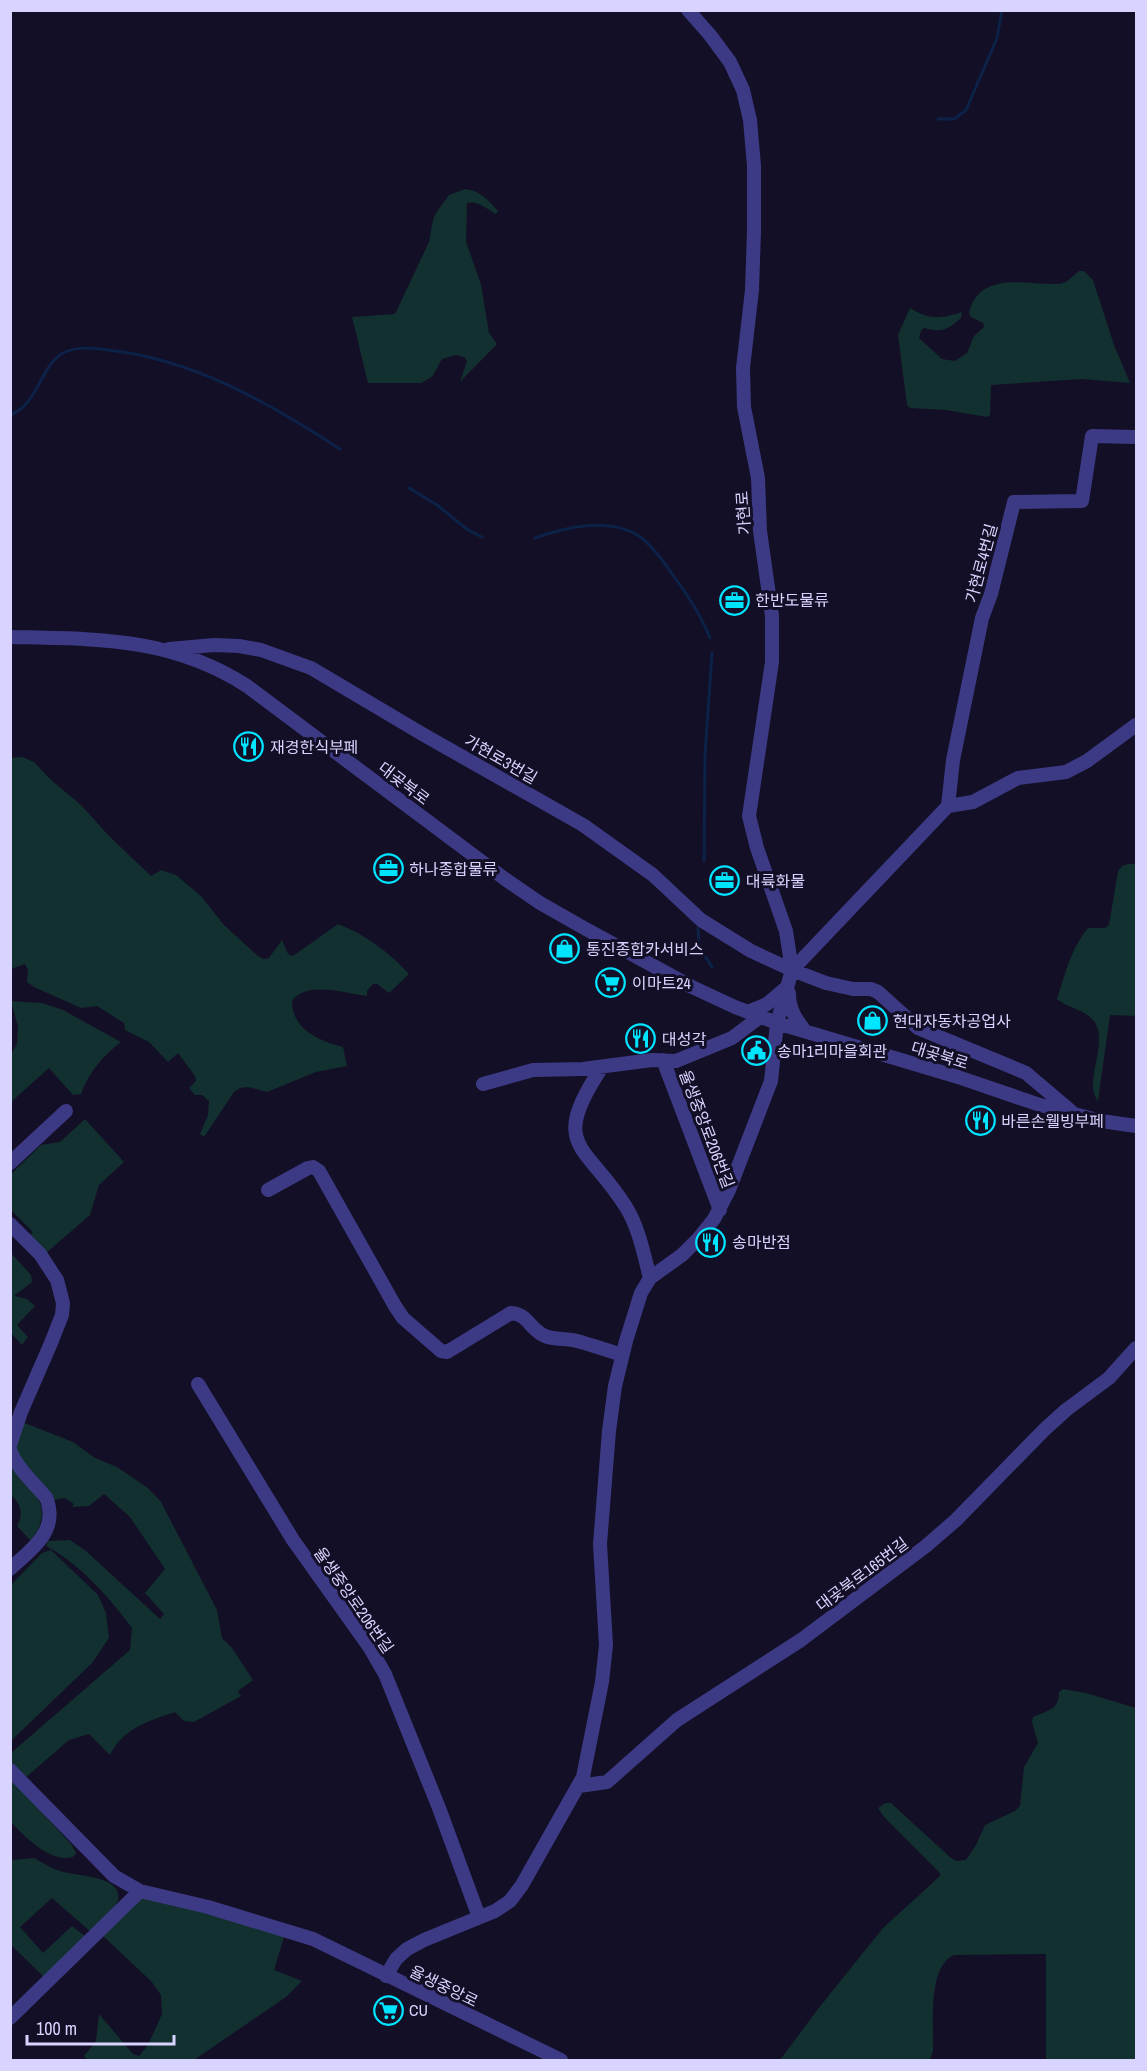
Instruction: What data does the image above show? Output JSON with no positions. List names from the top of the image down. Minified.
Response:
{"streets":{"street":["가현로","가현로4번길","가현로3번길","대곶북로","율생중앙로206번길","대곶북로165번길","율생중앙로"]},"crossings":[["가현로","가현로3번길"],["가현로","대곶북로"],["가현로","율생중앙로206번길"],["가현로3번길","대곶북로"],["대곶북로","율생중앙로206번길"],["율생중앙로206번길","대곶북로165번길"],["율생중앙로206번길","율생중앙로"]],"places":{"office":["한반도물류","하나종합물류","대륙화물"],"restaurant":["재경한식부페","대성각","바른손웰빙부페","송마반점"],"shop":["통진종합카서비스","현대자동차공업사"],"supermarket":["이마트24","CU"],"public building":["송마1리마을회관"]},"scale_bar":"100 m"}
